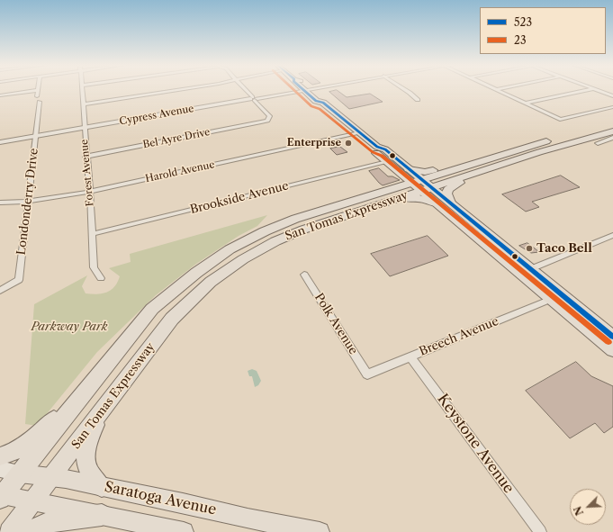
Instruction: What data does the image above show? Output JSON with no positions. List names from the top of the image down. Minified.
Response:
{"streets":{"highway":["San Tomas Expressway"],"main road":["Saratoga Avenue"],"street":["Cypress Avenue","Bel Ayre Drive","Harold Avenue","Forest Avenue","Brookside Avenue","Londonderry Drive","Polk Avenue","Breech Avenue","Keystone Avenue"]},"crossings":[["Cypress Avenue","Bel Ayre Drive"],["Cypress Avenue","Forest Avenue"],["Cypress Avenue","Londonderry Drive"],["Bel Ayre Drive","Forest Avenue"],["Harold Avenue","Forest Avenue"],["Harold Avenue","Londonderry Drive"],["Forest Avenue","Brookside Avenue"],["San Tomas Expressway","Saratoga Avenue"],["Polk Avenue","Breech Avenue"],["Breech Avenue","Keystone Avenue"]],"parks":["Parkway Park"],"places":["Enterprise","Taco Bell"],"lines":["transit line 523","transit line 23"],"legend":["523","23"],"north":"bottom left"}
